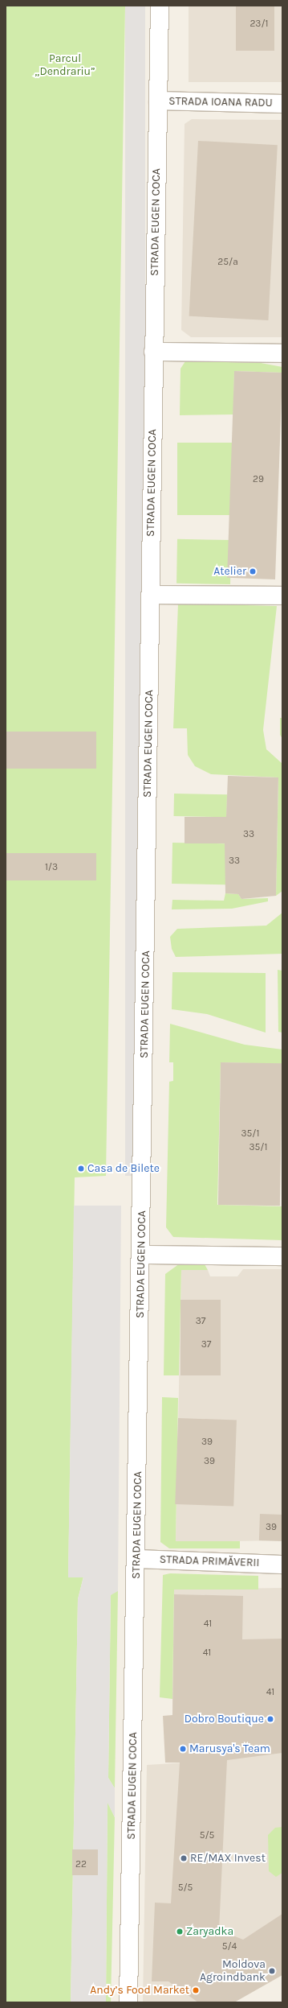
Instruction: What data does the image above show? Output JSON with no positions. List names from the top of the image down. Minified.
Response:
{"streets":{"street":["STRADA IOANA RADU","STRADA EUGEN COCA","STRADA PRIMĂVERII"]},"crossings":[["STRADA IOANA RADU","STRADA EUGEN COCA"],["STRADA EUGEN COCA","STRADA PRIMĂVERII"]],"parks":["Parcul „Dendrariu”"],"places":["Atelier","Casa de Bilete","Dobro Boutique","Marusya's Team","RE/MAX Invest","Zaryadka","Moldova Agroindbank","Andy’s Food Market"],"house_numbers":["23/1","25/a","29","33","33","1/3","35/1","35/1","37","37","39","39","39","41","41","41","5/5","22","5/5","5/4"]}
